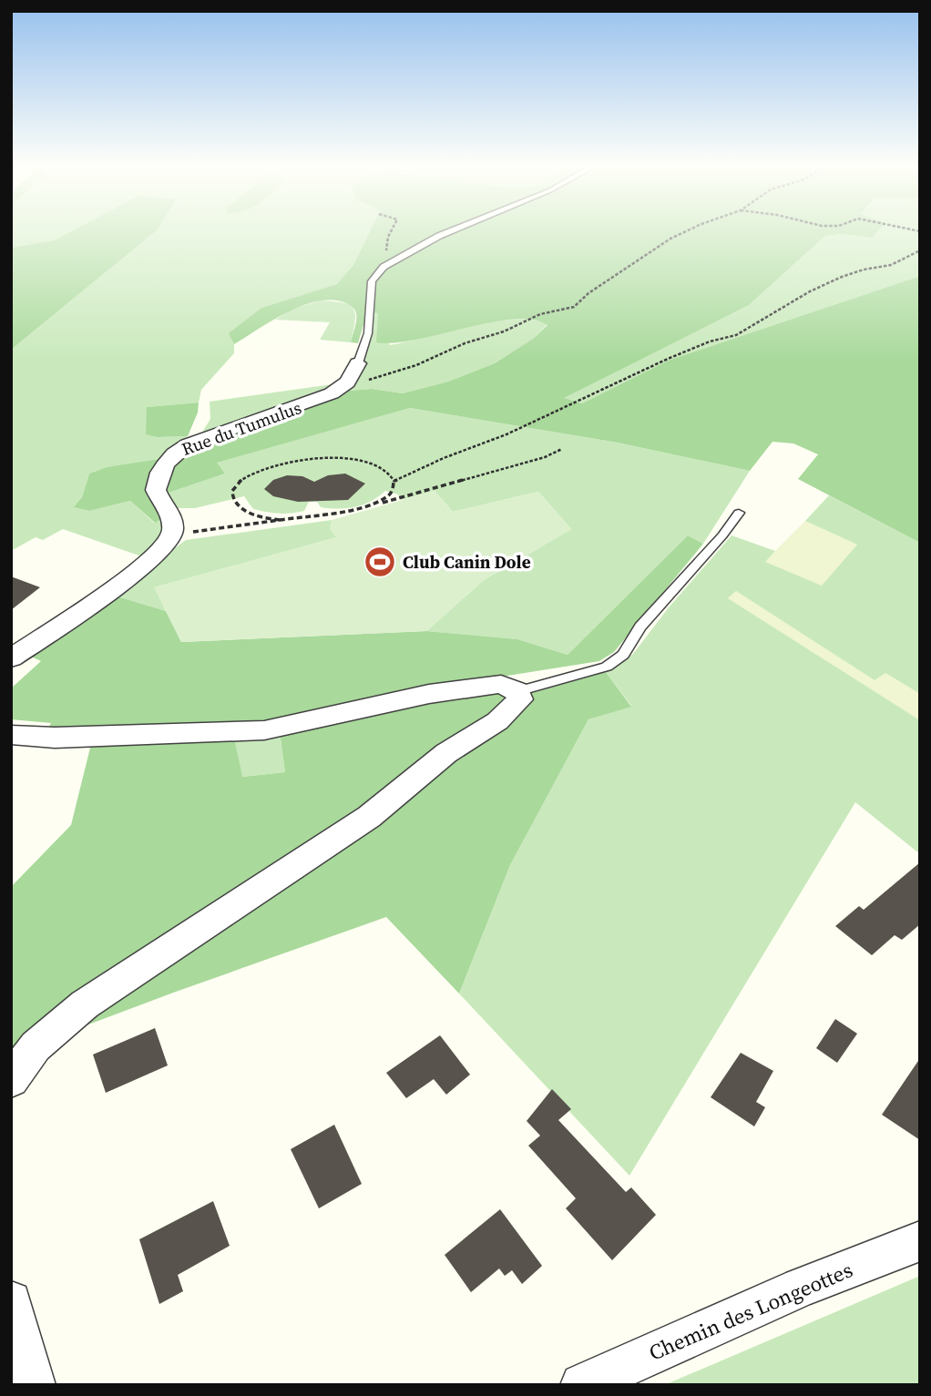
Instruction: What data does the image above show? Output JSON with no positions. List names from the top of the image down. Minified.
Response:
{"streets":{"street":["Rue du Tumulus","Chemin des Longeottes"]},"places":{"sports":["Club Canin Dole"]}}
